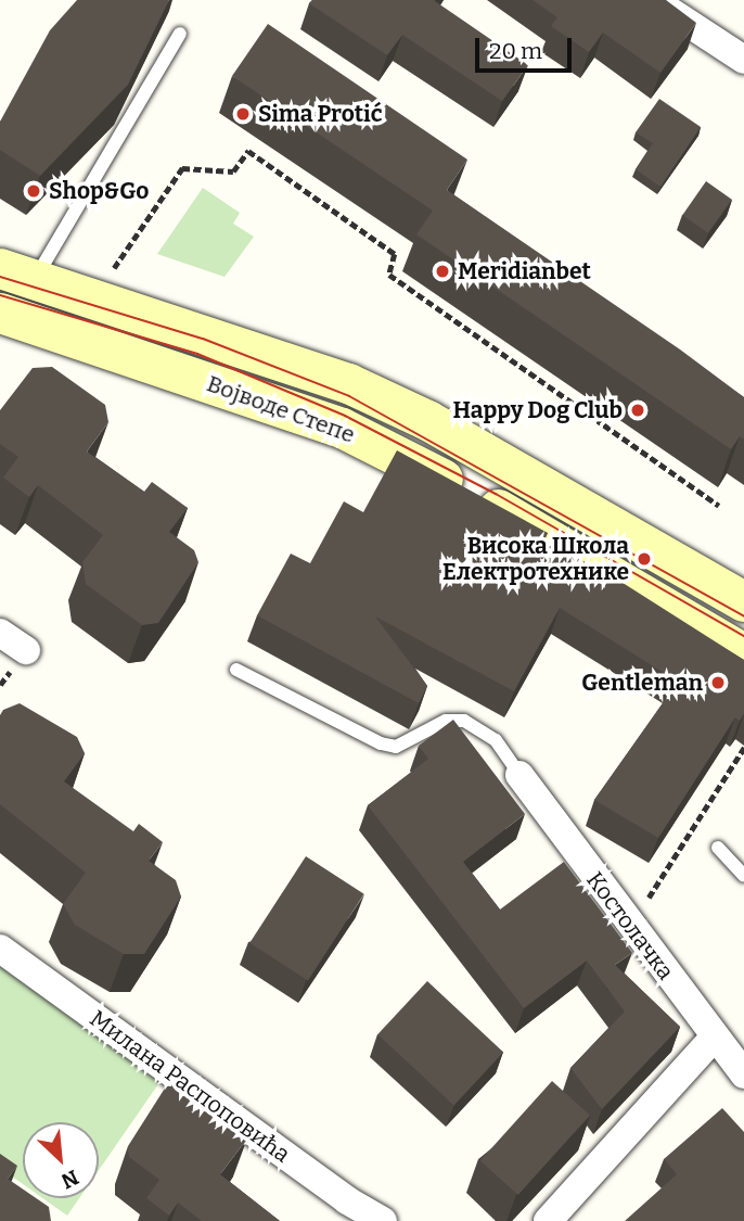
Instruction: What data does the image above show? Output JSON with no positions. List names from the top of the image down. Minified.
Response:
{"streets":{"main road":["Војводе Степе"],"street":["Костолачка","Милана Распоповића"]},"places":["Sima Protić","Shop&Go","Meridianbet","Happy Dog Club","Висока Школа Електротехнике","Gentleman"],"scale_bar":"20 m","north":"bottom right"}
